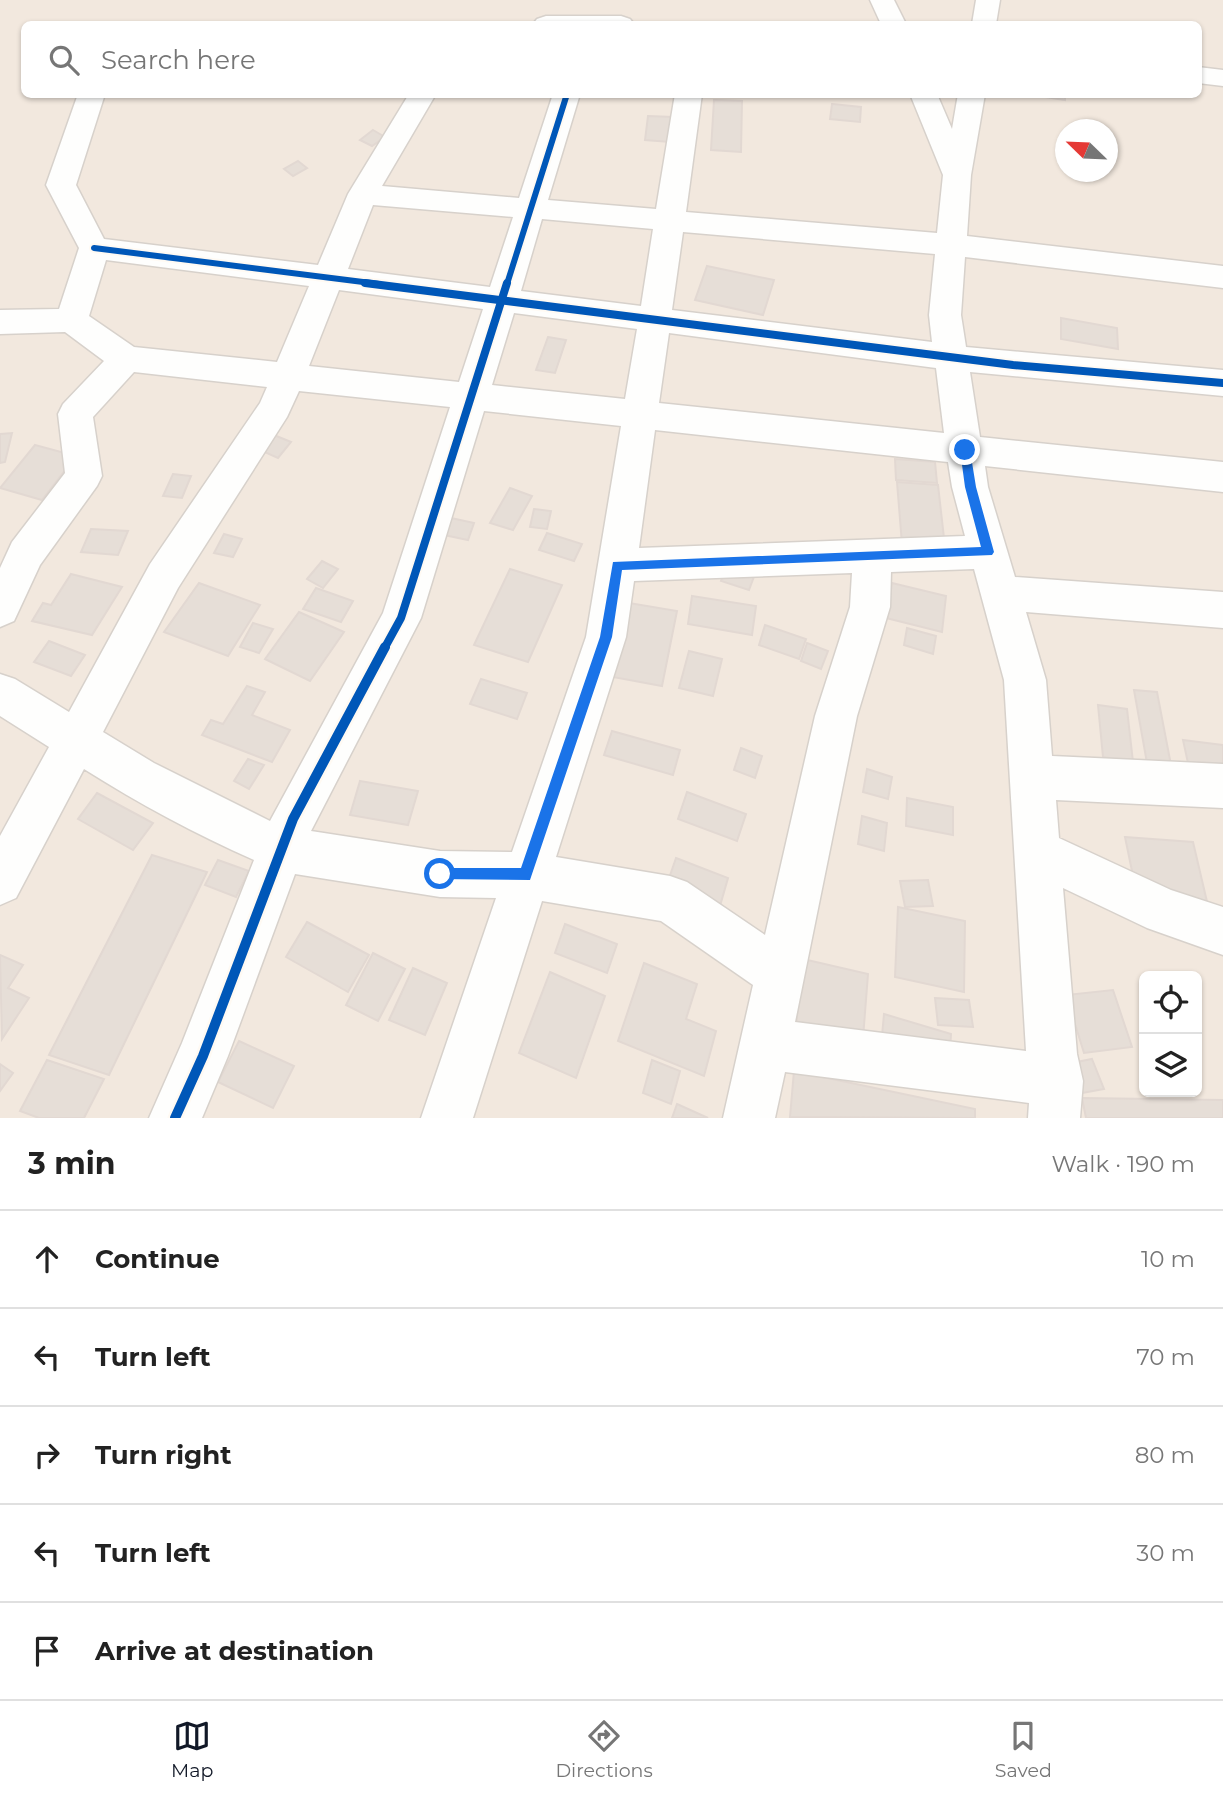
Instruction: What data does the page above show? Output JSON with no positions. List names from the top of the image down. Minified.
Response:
{"north":"top left","page":{"search":"Search here","heading":["3 min","Walk · 190 m"],"list":[["Continue","10 m"],["Turn left","70 m"],["Turn right","80 m"],["Turn left","30 m"],"Arrive at destination"],"nav":["Map","Directions","Saved"]}}
